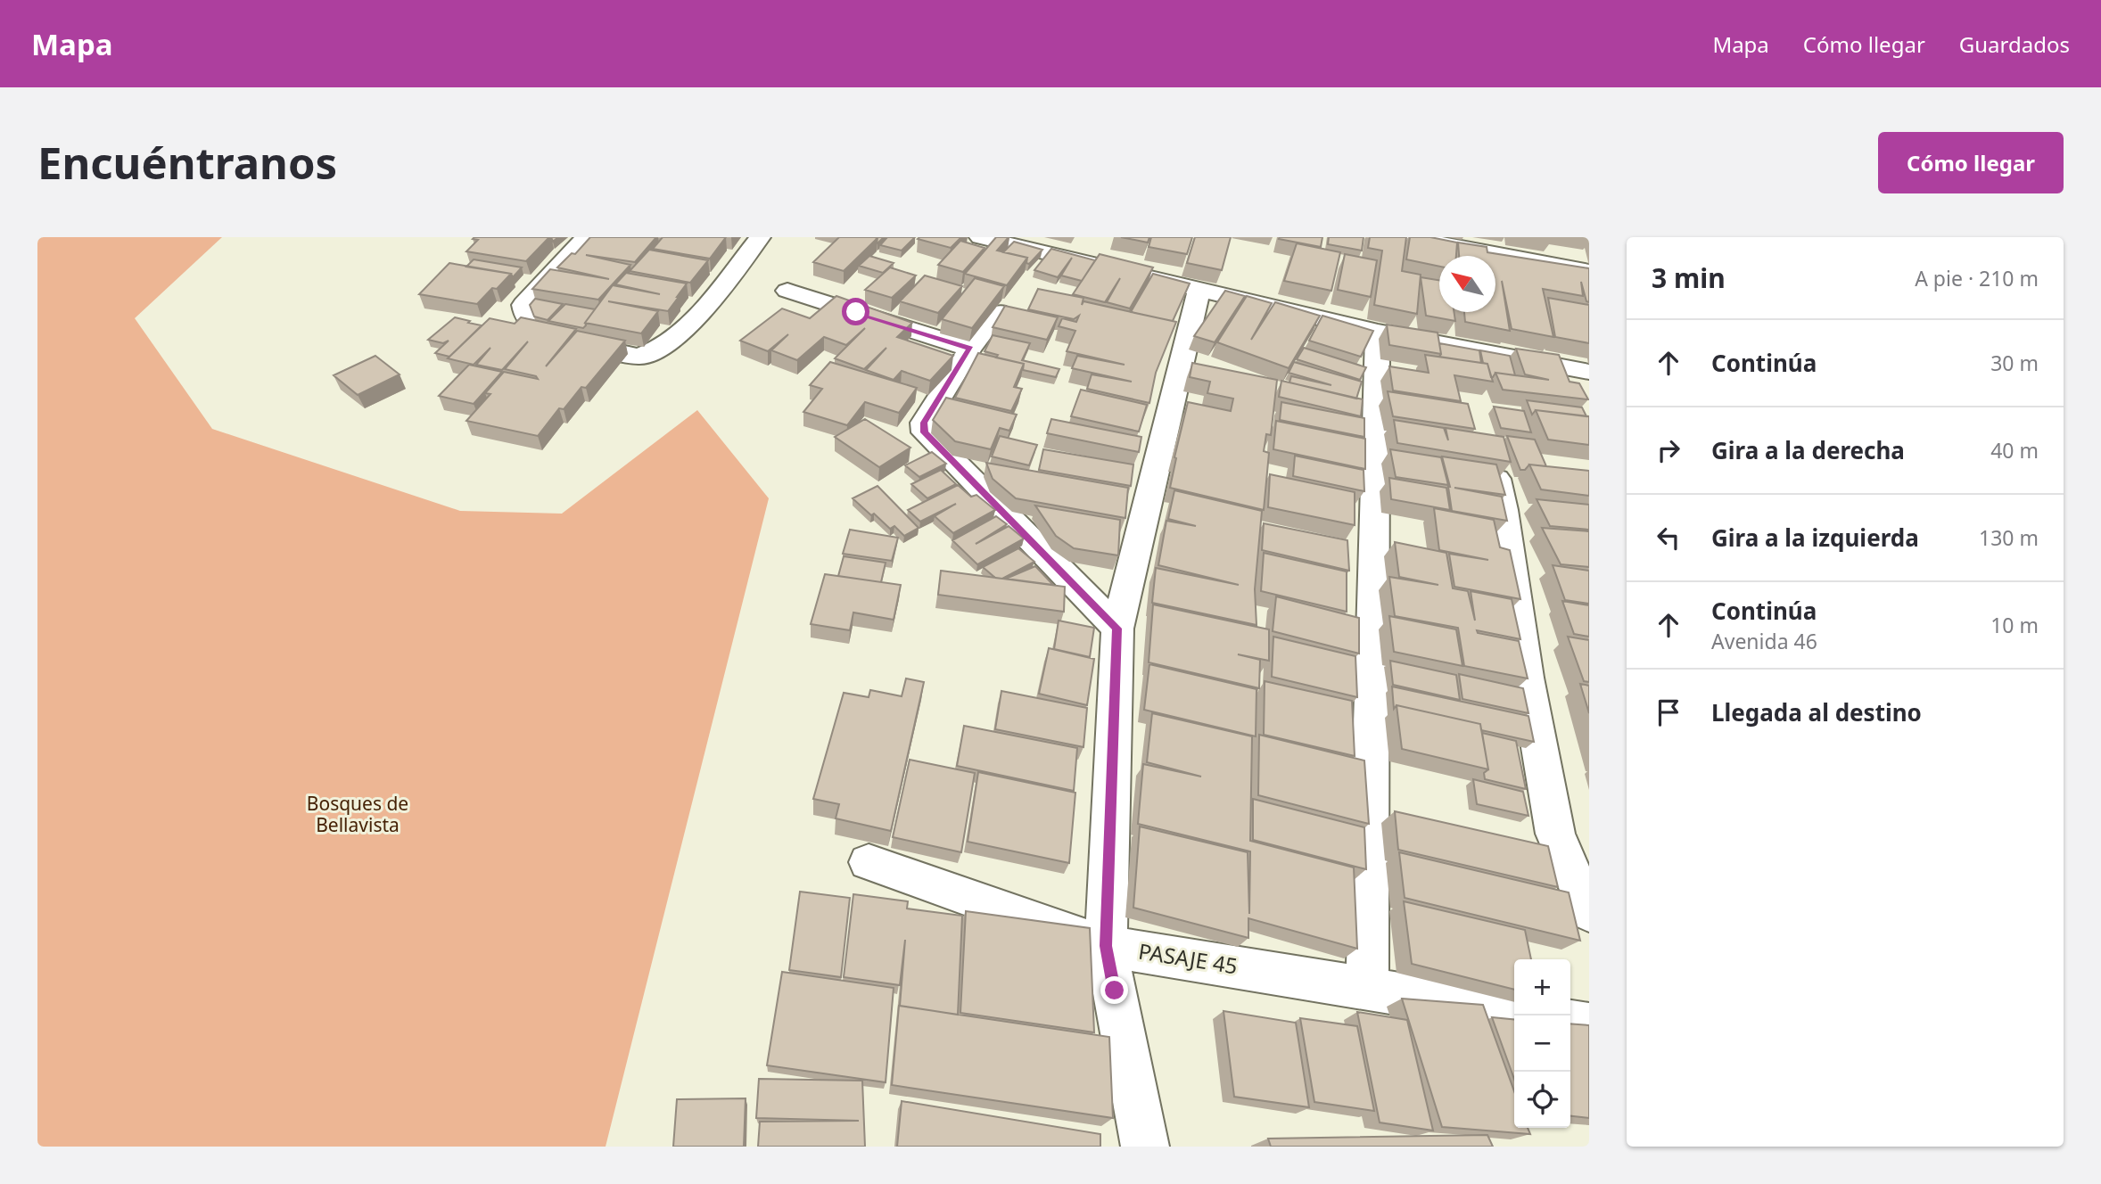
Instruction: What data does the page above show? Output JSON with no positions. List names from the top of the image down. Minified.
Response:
{"streets":{"street":["PASAJE 45"]},"parks":["Bosques de Bellavista"],"north":"top left","page":{"header":"Mapa","nav":["Mapa","Cómo llegar","Guardados"],"buttons":"Cómo llegar","title":"Encuéntranos","heading":["3 min","A pie · 210 m"],"list":[["Continúa","30 m"],["Gira a la derecha","40 m"],["Gira a la izquierda","130 m"],["Continúa","Avenida 46","10 m"],"Llegada al destino"],"map_buttons":["+","−"]}}
